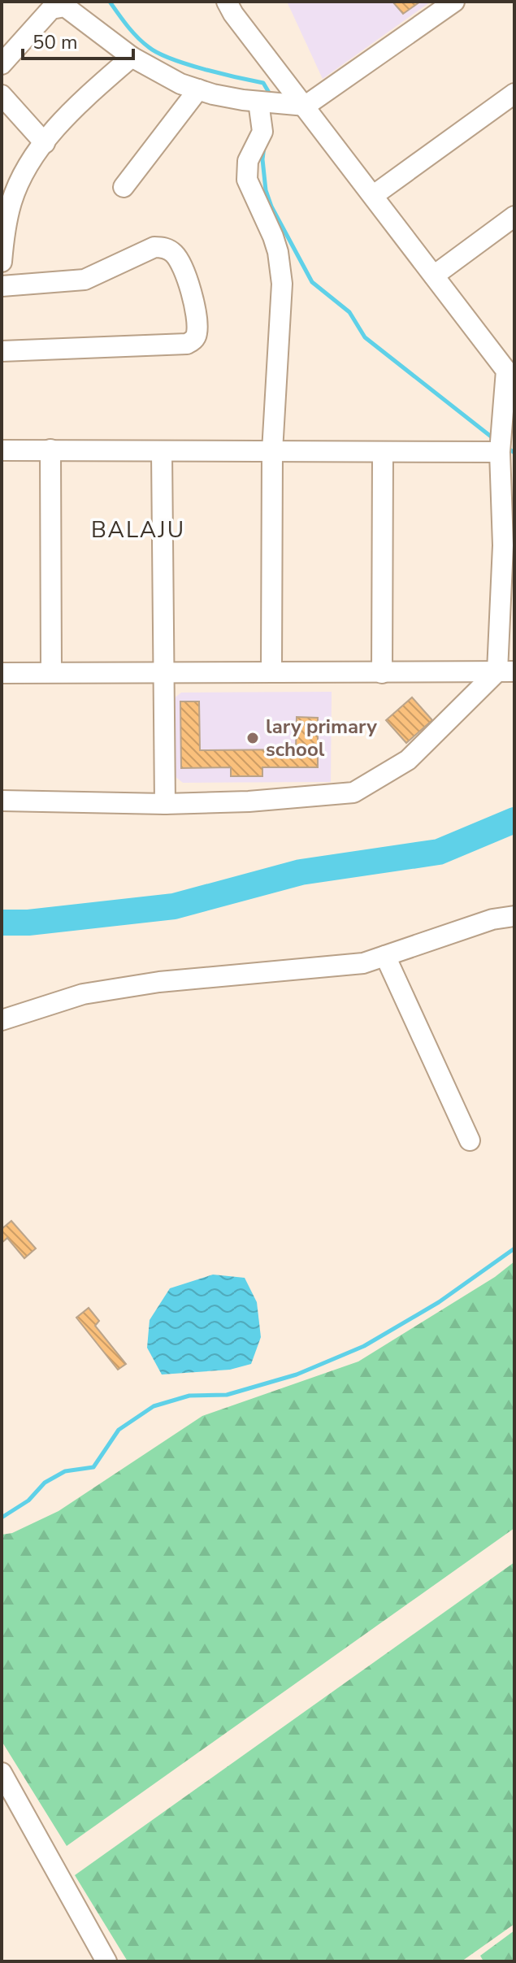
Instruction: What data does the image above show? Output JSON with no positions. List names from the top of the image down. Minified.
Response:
{"districts":["BALAJU"],"places":["lary primary school"],"scale_bar":"50 m"}
